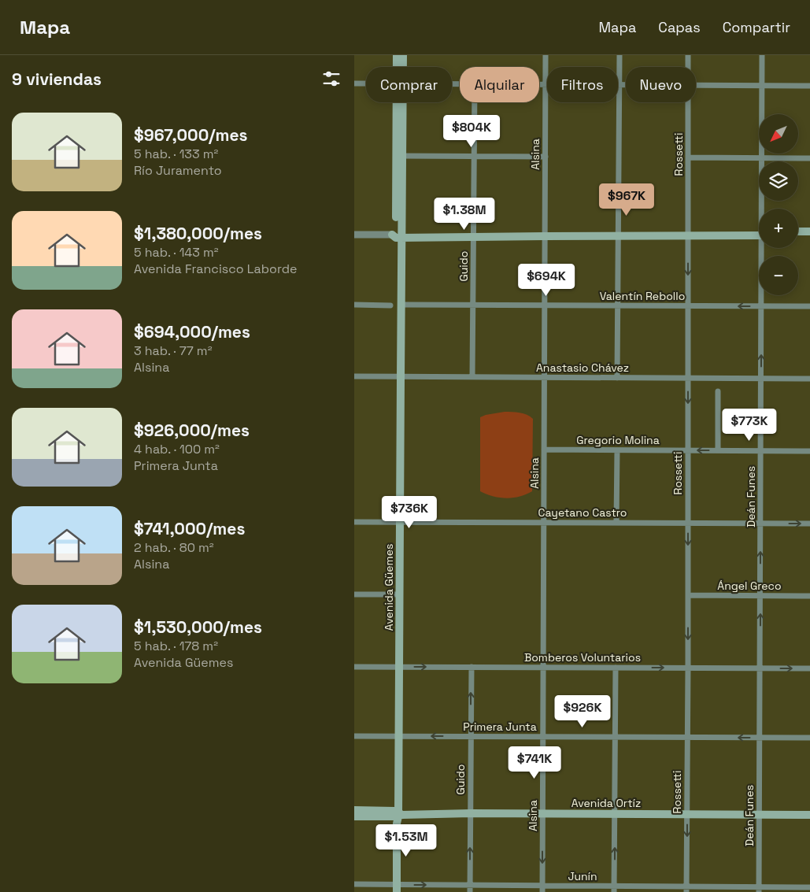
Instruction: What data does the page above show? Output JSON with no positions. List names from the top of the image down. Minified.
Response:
{"streets":{"main road":["Avenida Güemes","Avenida Ortíz"],"street":["Alsina","Rossetti","Guido","Valentín Rebollo","Anastasio Chávez","Gregorio Molina","Deán Funes","Cayetano Castro","Ángel Greco","Bomberos Voluntarios","Primera Junta","Junín"]},"crossings":[["Alsina","Valentín Rebollo"],["Alsina","Anastasio Chávez"],["Alsina","Gregorio Molina"],["Alsina","Cayetano Castro"],["Alsina","Bomberos Voluntarios"],["Alsina","Primera Junta"],["Alsina","Avenida Ortíz"],["Alsina","Junín"],["Rossetti","Valentín Rebollo"],["Rossetti","Anastasio Chávez"],["Rossetti","Gregorio Molina"],["Rossetti","Cayetano Castro"],["Rossetti","Ángel Greco"],["Rossetti","Bomberos Voluntarios"],["Rossetti","Primera Junta"],["Rossetti","Avenida Ortíz"],["Rossetti","Junín"],["Guido","Valentín Rebollo"],["Guido","Anastasio Chávez"],["Guido","Bomberos Voluntarios"],["Guido","Primera Junta"],["Guido","Avenida Ortíz"],["Guido","Junín"],["Valentín Rebollo","Deán Funes"],["Anastasio Chávez","Deán Funes"],["Anastasio Chávez","Avenida Güemes"],["Gregorio Molina","Deán Funes"],["Deán Funes","Cayetano Castro"],["Deán Funes","Ángel Greco"],["Deán Funes","Bomberos Voluntarios"],["Deán Funes","Primera Junta"],["Deán Funes","Avenida Ortíz"],["Deán Funes","Junín"],["Cayetano Castro","Avenida Güemes"],["Avenida Güemes","Bomberos Voluntarios"],["Avenida Güemes","Primera Junta"],["Avenida Güemes","Avenida Ortíz"],["Avenida Güemes","Junín"]],"one_way":["Rossetti","Bomberos Voluntarios"],"north":"bottom left","page":{"header":"Mapa","nav":["Mapa","Capas","Compartir"],"heading":"9 viviendas","chip":["Comprar","Alquilar","Filtros","Nuevo"],"list":[{"name":"$967,000/mes","note":"5 hab. · 133 m² · Río Juramento"},{"name":"$1,380,000/mes","note":"5 hab. · 143 m² · Avenida Francisco Laborde"},{"name":"$694,000/mes","note":"3 hab. · 77 m² · Alsina"},{"name":"$926,000/mes","note":"4 hab. · 100 m² · Primera Junta"},{"name":"$741,000/mes","note":"2 hab. · 80 m² · Alsina"},{"name":"$1,530,000/mes","note":"5 hab. · 178 m² · Avenida Güemes"}],"map_buttons":["+","−"],"price":["$804K","$967K","$1.38M","$694K","$773K","$736K","$926K","$741K","$1.53M"]}}
